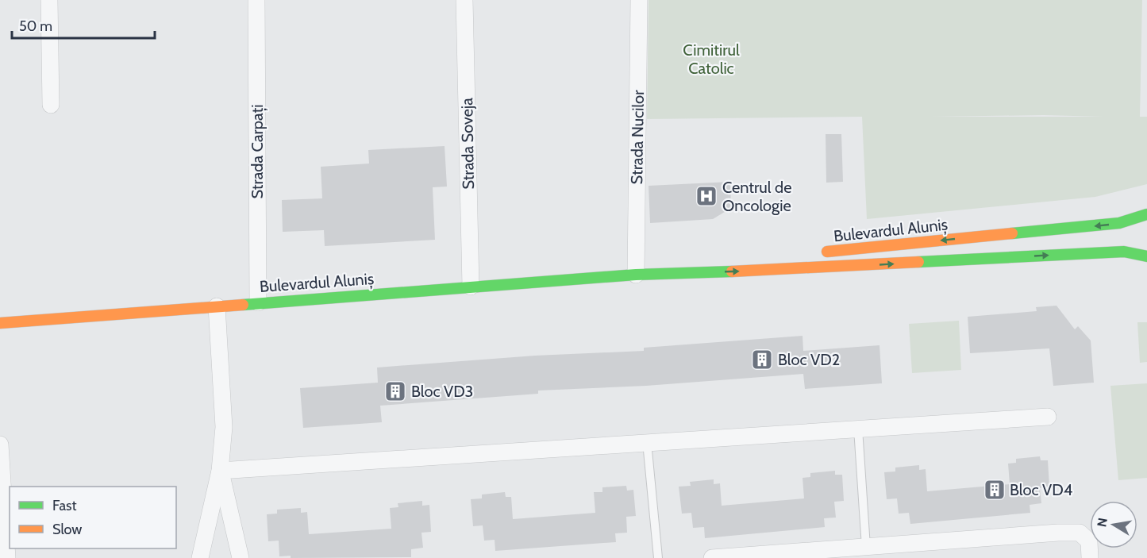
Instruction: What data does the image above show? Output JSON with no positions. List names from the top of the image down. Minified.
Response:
{"streets":{"main road":["Bulevardul Aluniș"],"street":["Strada Nucilor","Strada Soveja","Strada Carpați"]},"crossings":[["Strada Nucilor","Bulevardul Aluniș"],["Strada Soveja","Bulevardul Aluniș"],["Strada Carpați","Bulevardul Aluniș"]],"parks":["Cimitirul Catolic"],"places":{"hospital":["Centrul de Oncologie"],"building":["Bloc VD2","Bloc VD3","Bloc VD4"]},"legend":["Fast","Slow"],"scale_bar":"50 m","north":"left"}
